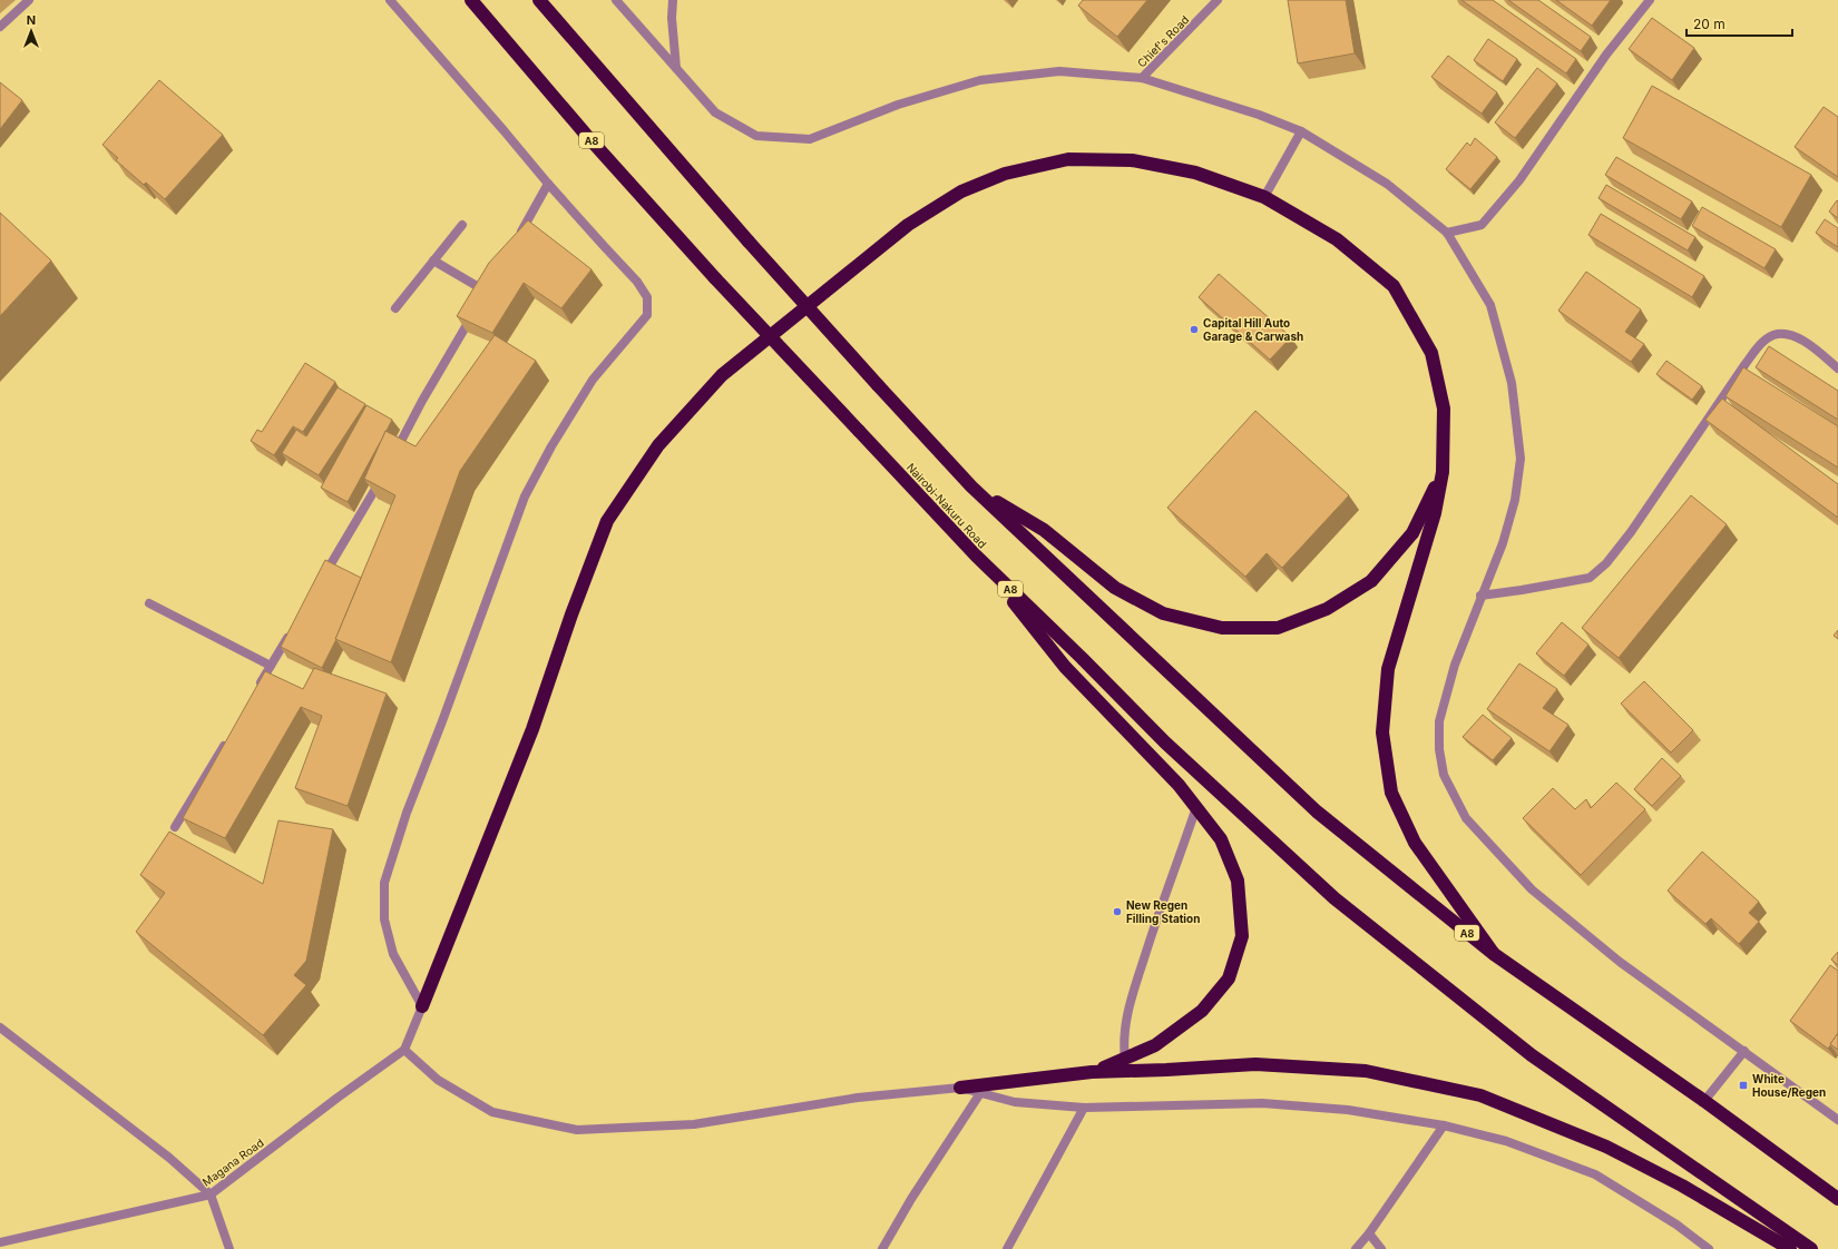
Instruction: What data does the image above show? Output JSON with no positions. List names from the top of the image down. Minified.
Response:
{"streets":{"highway":["A8","Nairobi-Nakuru Road"],"street":["Chief's Road","Magana Road"]},"places":{"other":["Capital Hill Auto Garage & Carwash","New Regen Filling Station"],"transit":["White House/Regen"]},"scale_bar":"20 m","north":"top"}
